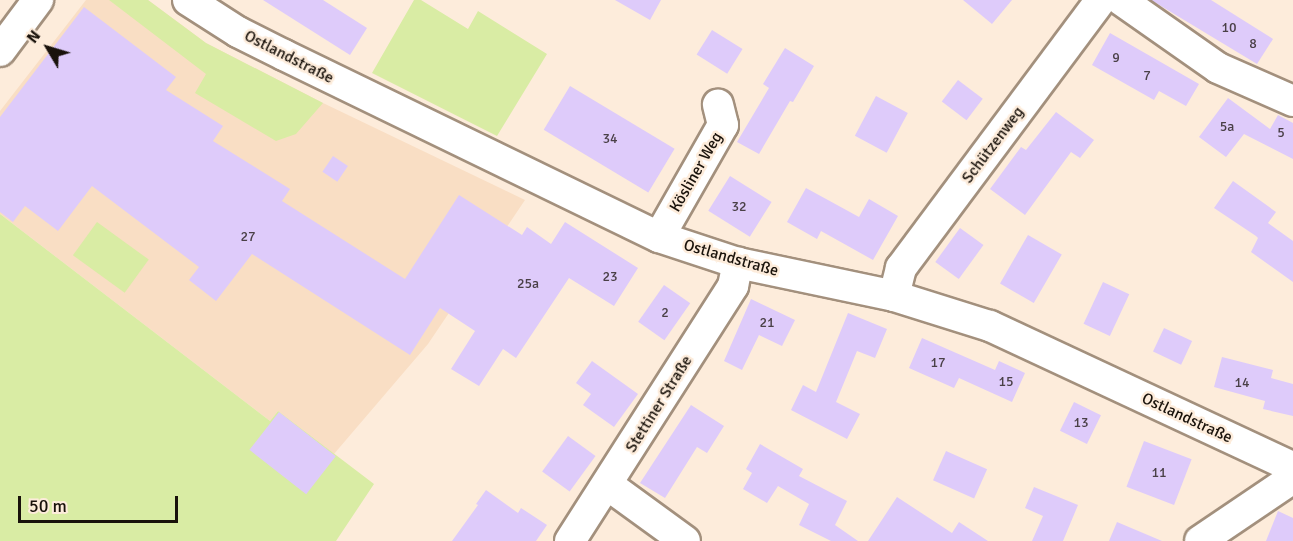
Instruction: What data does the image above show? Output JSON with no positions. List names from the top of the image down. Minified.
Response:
{"streets":{"street":["Ostlandstraße","Schützenweg","Kösliner Weg","Stettiner Straße"]},"crossings":[["Ostlandstraße","Schützenweg"],["Ostlandstraße","Kösliner Weg"],["Ostlandstraße","Stettiner Straße"]],"house_numbers":["10","8","9","7","5a","5","34","32","27","23","25a","2","21","17","15","14","13","11"],"scale_bar":"50 m","north":"top left"}
